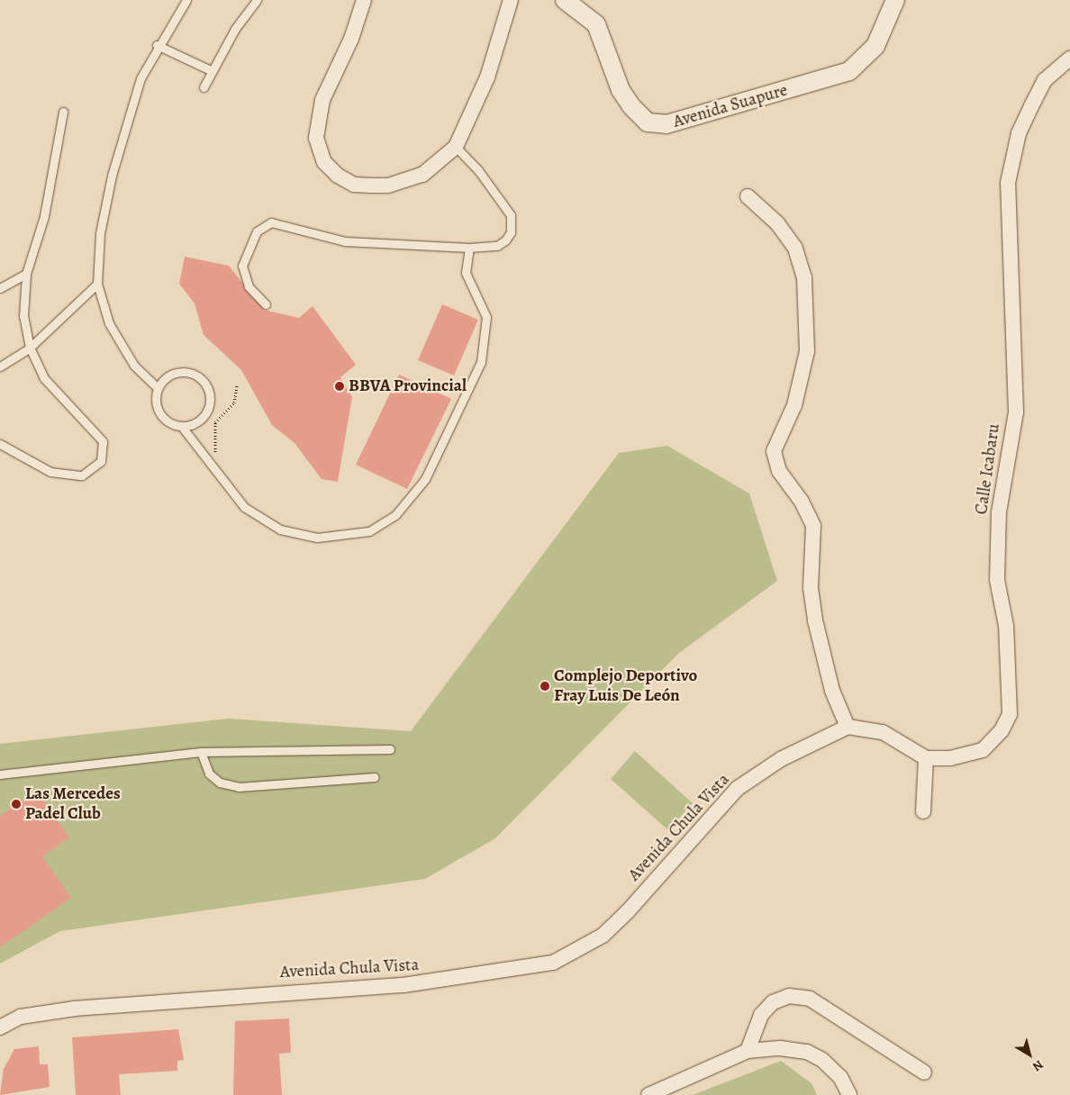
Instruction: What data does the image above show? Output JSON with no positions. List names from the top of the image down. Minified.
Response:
{"streets":{"street":["Avenida Suapure","Calle Icabaru","Avenida Chula Vista"]},"places":["BBVA Provincial","Complejo Deportivo Fray Luis De León","Las Mercedes Padel Club"],"north":"bottom right"}
